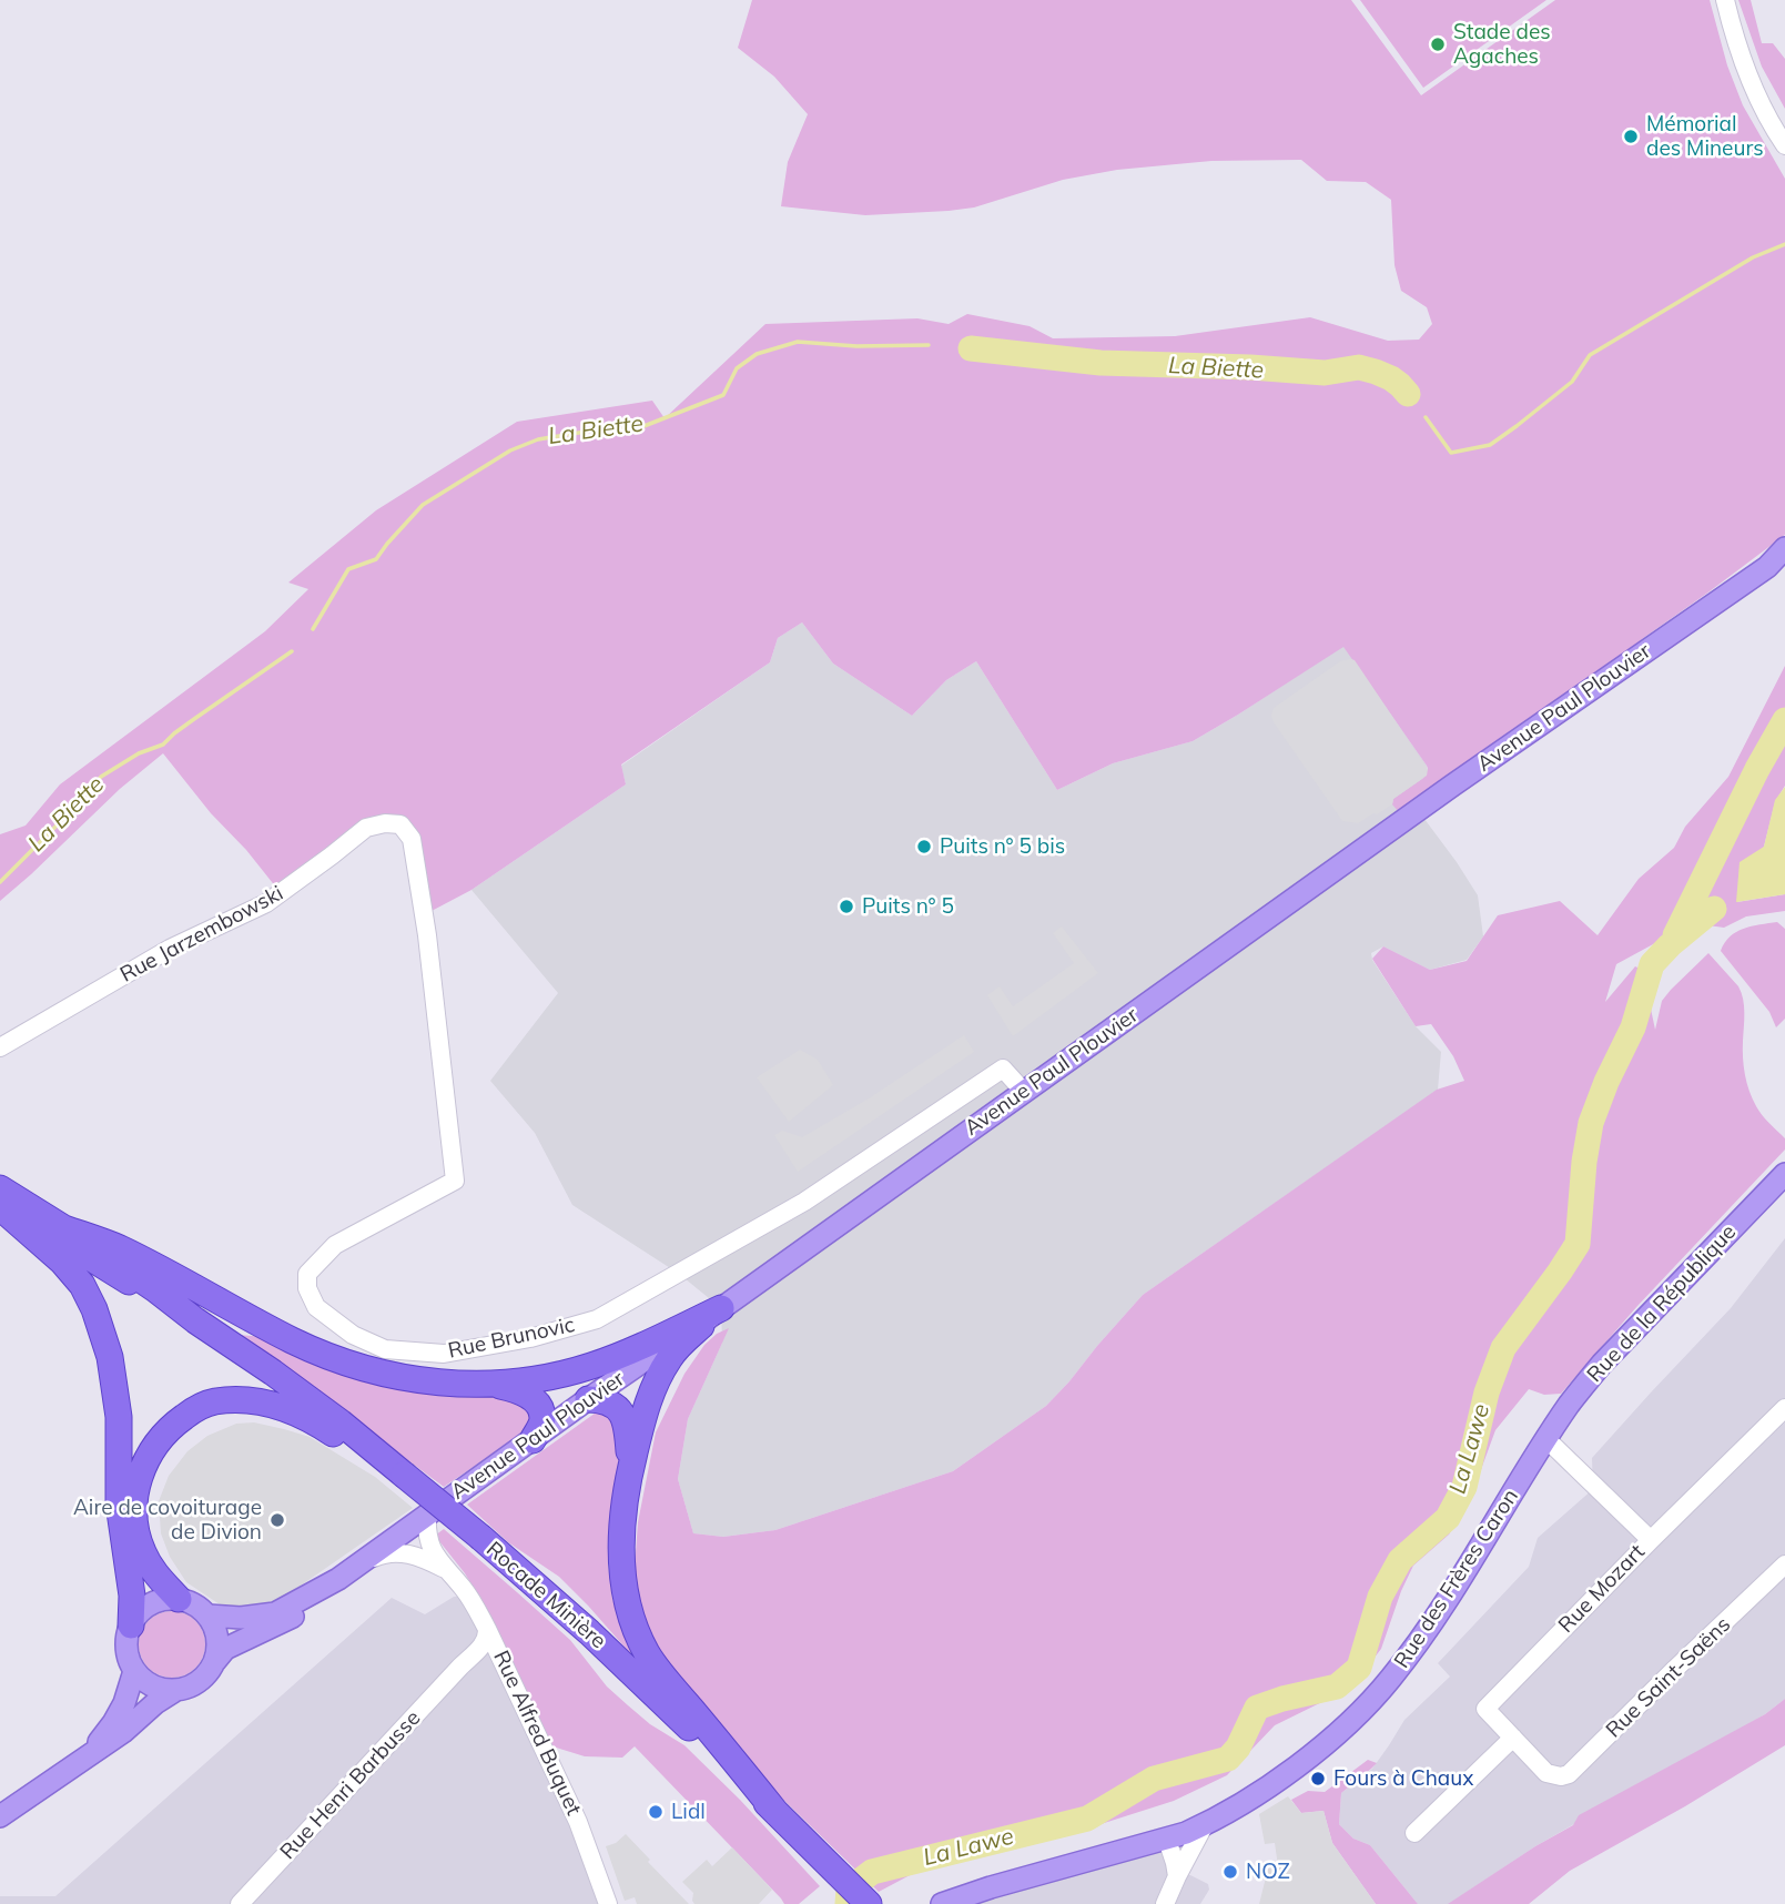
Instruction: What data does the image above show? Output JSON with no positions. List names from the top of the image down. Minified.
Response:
{"streets":{"highway":["Rocade Minière"],"main road":["Avenue Paul Plouvier","Rue de la République","Rue des Frères Caron"],"street":["Rue Jarzembowski","Rue Brunovic","Rue Mozart","Rue Saint-Saëns","Rue Alfred Buquet","Rue Henri Barbusse"]},"crossings":[["Avenue Paul Plouvier","Rue Brunovic"],["Avenue Paul Plouvier","Rue Alfred Buquet"],["Rue Jarzembowski","Rue Brunovic"],["Rue de la République","Rue des Frères Caron"],["Rue Mozart","Rue Saint-Saëns"],["Rue Alfred Buquet","Rue Henri Barbusse"]],"water":["La Biette","La Lawe"],"places":["Stade des Agaches","Mémorial des Mineurs","Puits n° 5 bis","Puits n° 5","Aire de covoiturage de Divion","Fours à Chaux","Lidl","NOZ"]}
